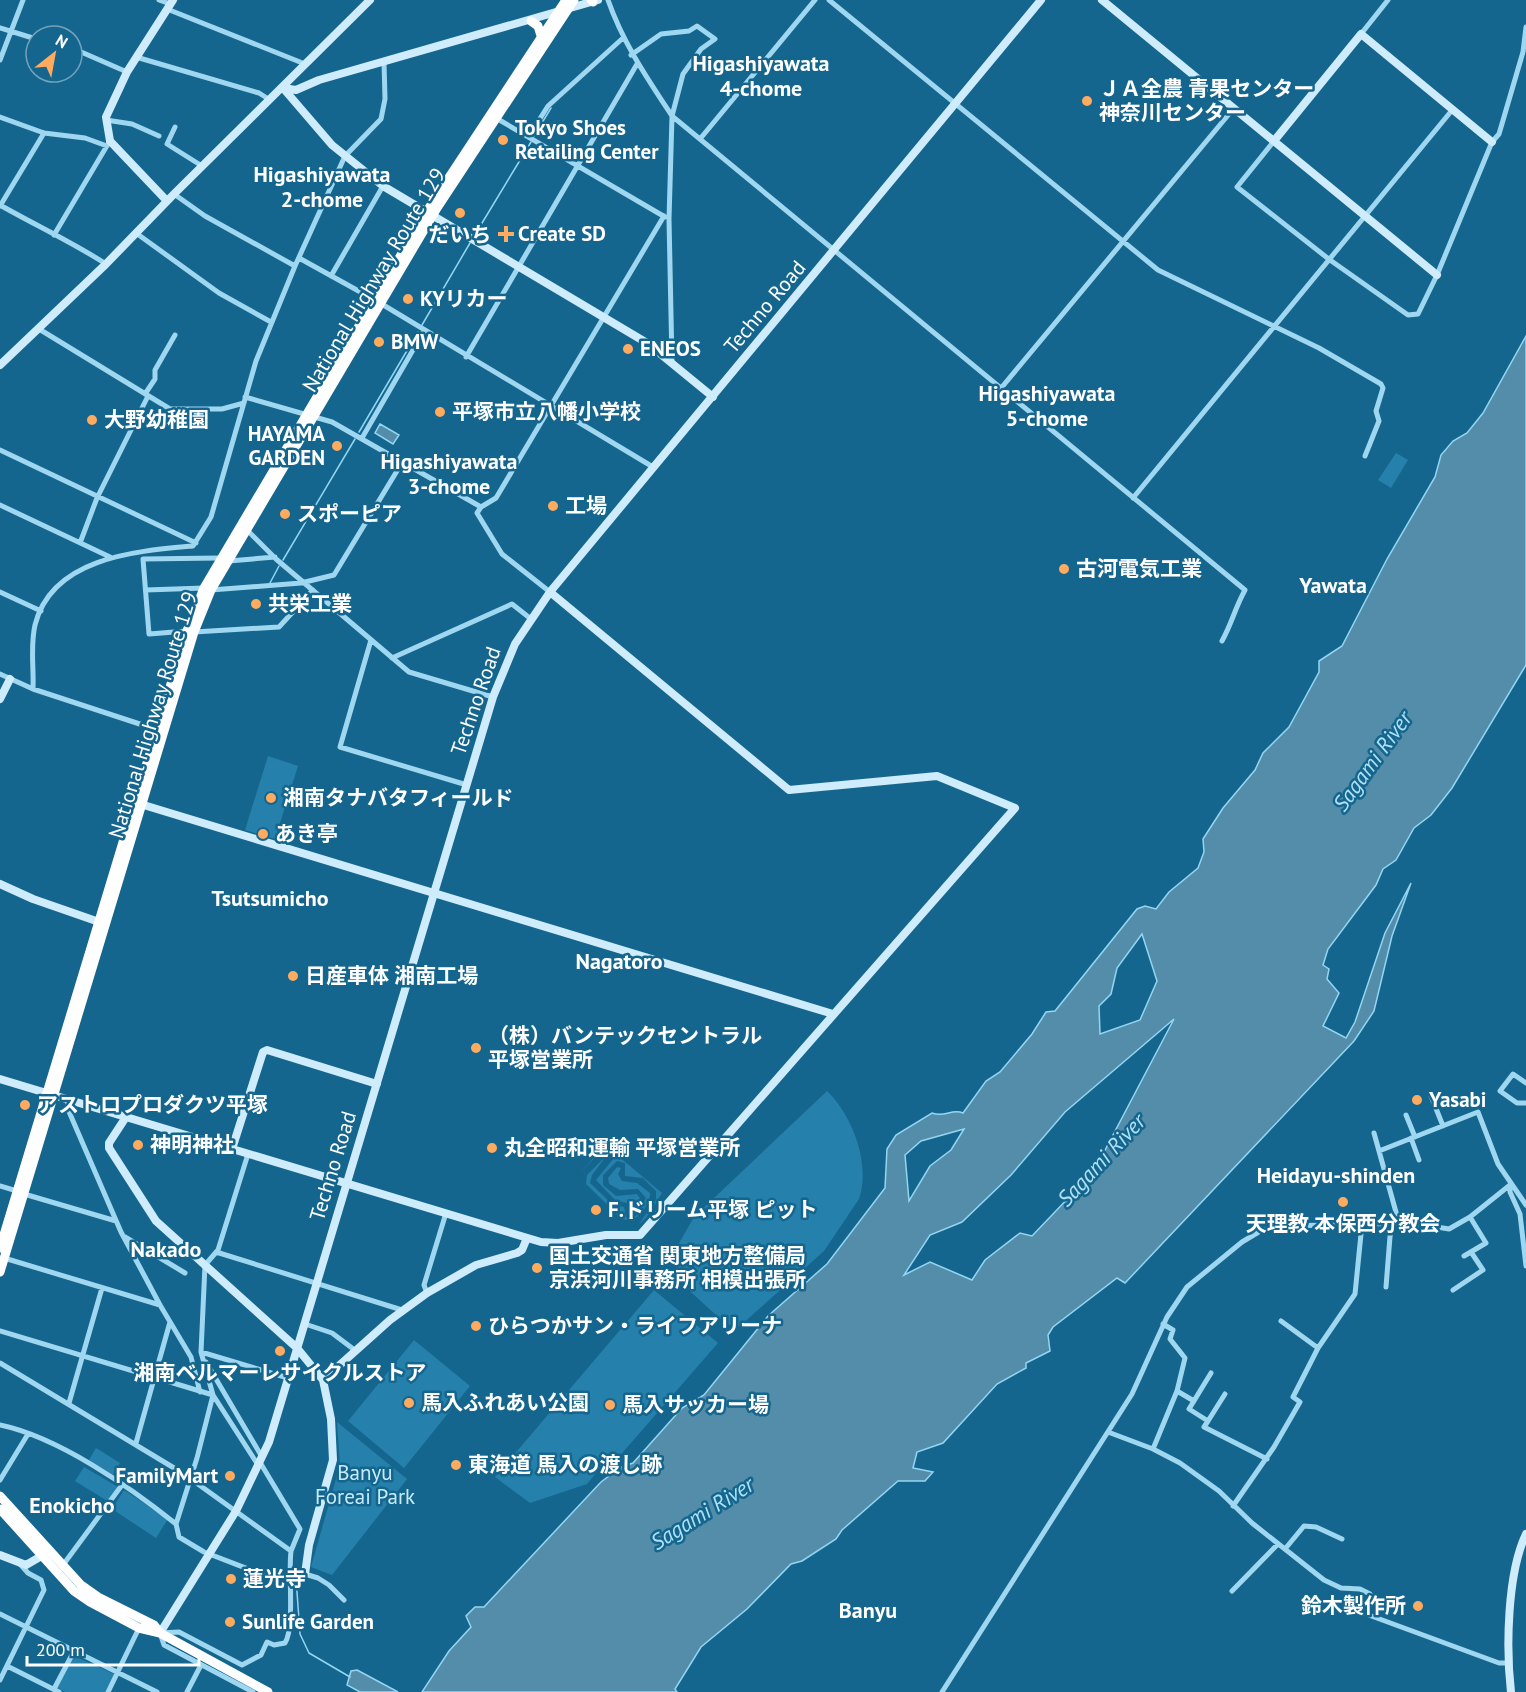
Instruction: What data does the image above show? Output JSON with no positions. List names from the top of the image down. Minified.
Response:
{"streets":{"highway":["National Highway Route 129"],"street":["Techno Road"]},"districts":["Higashiyawata 4-chome","Higashiyawata 2-chome","Higashiyawata 5-chome","Higashiyawata 3-chome","Yawata","Tsutsumicho","Nagatoro","Heidayu-shinden","Nakado","Enokicho","Banyu"],"water":["Sagami River"],"parks":["Banyu Foreai Park"],"places":{"other":["ＪＡ全農 青果センター 神奈川センター","Tokyo Shoes Retailing Center","だいち","KYリカー","BMW","ENEOS","平塚市立八幡小学校","大野幼稚園","HAYAMA GARDEN","工場","スポーピア","古河電気工業","共栄工業","湘南タナバタフィールド","あき亭","日産車体 湘南工場","（株）バンテックセントラル 平塚営業所","Yasabi","アストロプロダクツ平塚","神明神社","丸全昭和運輸 平塚営業所","天理教 本保西分教会","F.ドリーム平塚 ピット","国土交通省 関東地方整備局 京浜河川事務所 相模出張所","ひらつかサン・ライフアリーナ","湘南ベルマーレサイクルストア","馬入ふれあい公園","馬入サッカー場","東海道 馬入の渡し跡","FamilyMart","蓮光寺","鈴木製作所","Sunlife Garden"],"health":["Create SD"]},"scale_bar":"200 m","north":"top right"}
